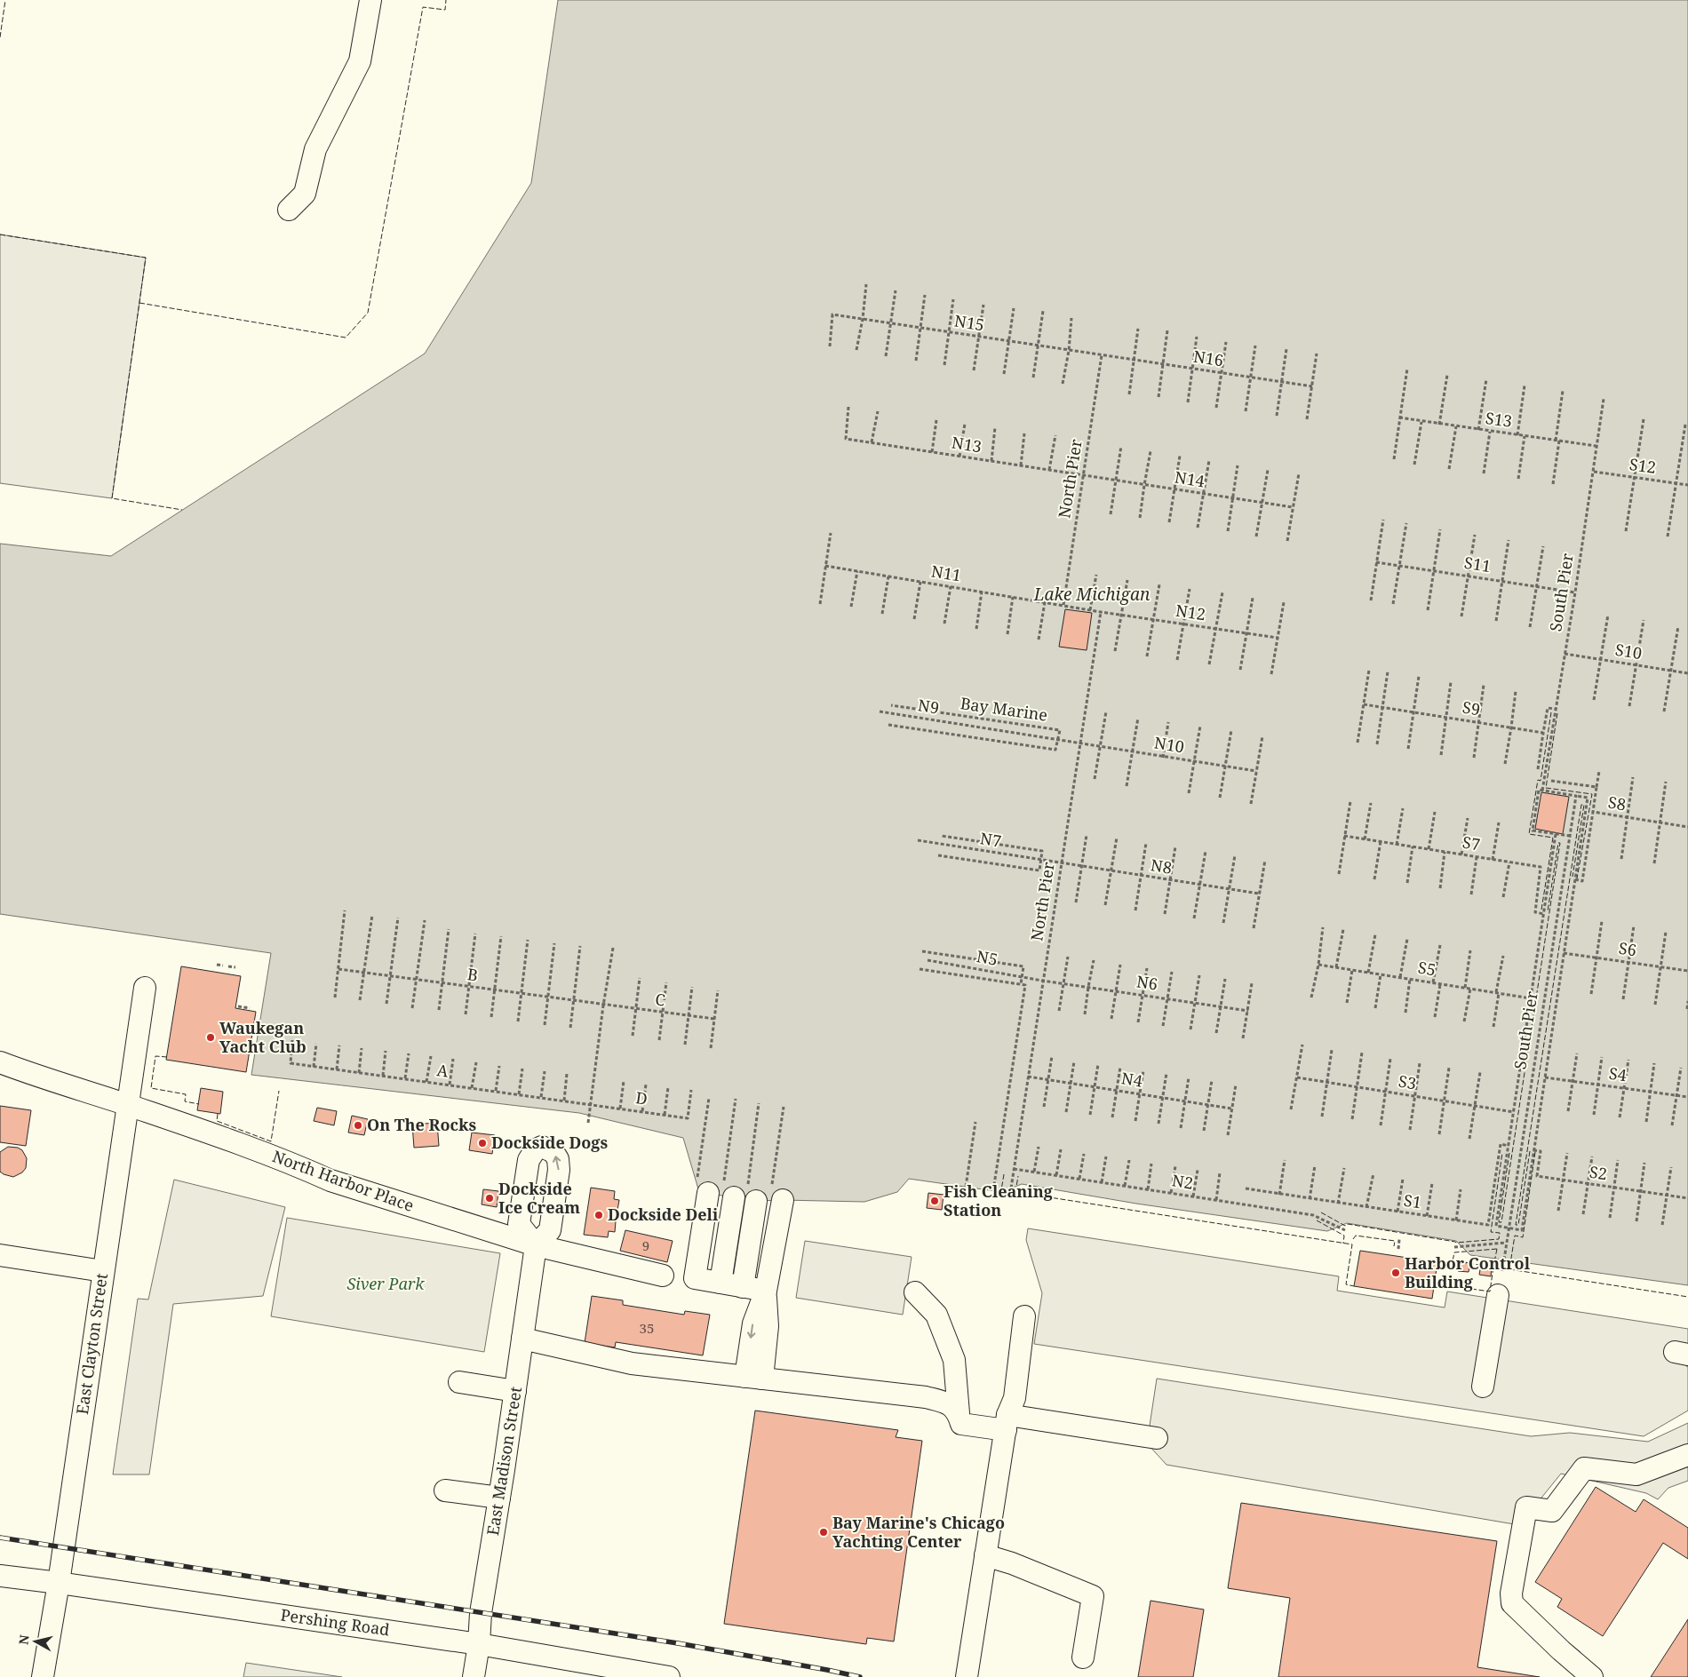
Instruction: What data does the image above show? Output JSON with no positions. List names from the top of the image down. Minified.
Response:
{"streets":{"street":["North Harbor Place","East Clayton Street","East Madison Street","Pershing Road"],"path":["N15","N16","S13","N13","S12","North Pier","N14","S11","N11","South Pier","N12","S10","N9","S9","Bay Marine","N10","S8","N7","S7","N8","S6","N5","S5","B","N6","C","A","S4","N4","S3","D","S2","N2","S1"]},"crossings":[["N15","N16"],["N15","North Pier"],["N16","North Pier"],["S13","South Pier"],["N13","N14"],["S12","South Pier"],["North Pier","N11"],["North Pier","N12"],["North Pier","N4"],["North Pier","N2"],["S11","South Pier"],["N11","N12"],["South Pier","S10"],["N9","Bay Marine"],["N9","N10"],["N7","N8"],["N5","N6"],["B","C"],["A","D"],["North Harbor Place","East Clayton Street"],["North Harbor Place","East Madison Street"],["East Clayton Street","Pershing Road"],["East Madison Street","Pershing Road"]],"water":["Lake Michigan"],"parks":["Siver Park"],"places":["Waukegan Yacht Club","On The Rocks","Dockside Dogs","Dockside Ice Cream","Fish Cleaning Station","Dockside Deli","Harbor Control Building","Bay Marine's Chicago Yachting Center"],"house_numbers":["9","35"],"north":"left"}
